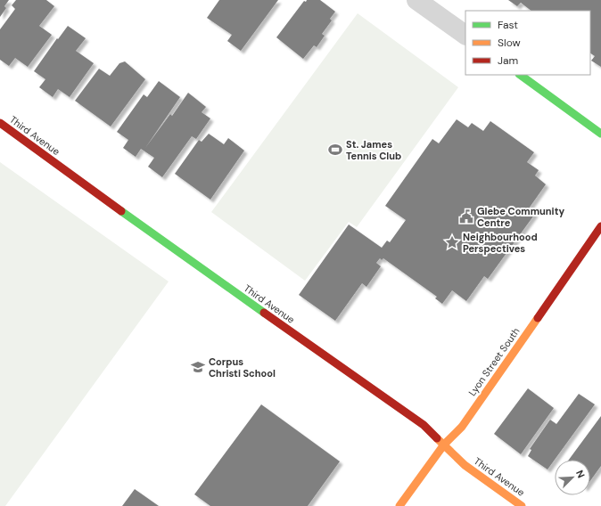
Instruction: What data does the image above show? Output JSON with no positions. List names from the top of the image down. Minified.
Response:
{"streets":{"street":["Third Avenue","Lyon Street South"]},"crossings":[["Third Avenue","Lyon Street South"]],"places":{"sports":["St. James Tennis Club"],"public building":["Glebe Community Centre"],"place":["Neighbourhood Perspectives"],"school or university":["Corpus Christi School"]},"legend":["Fast","Slow","Jam"],"north":"top right"}
